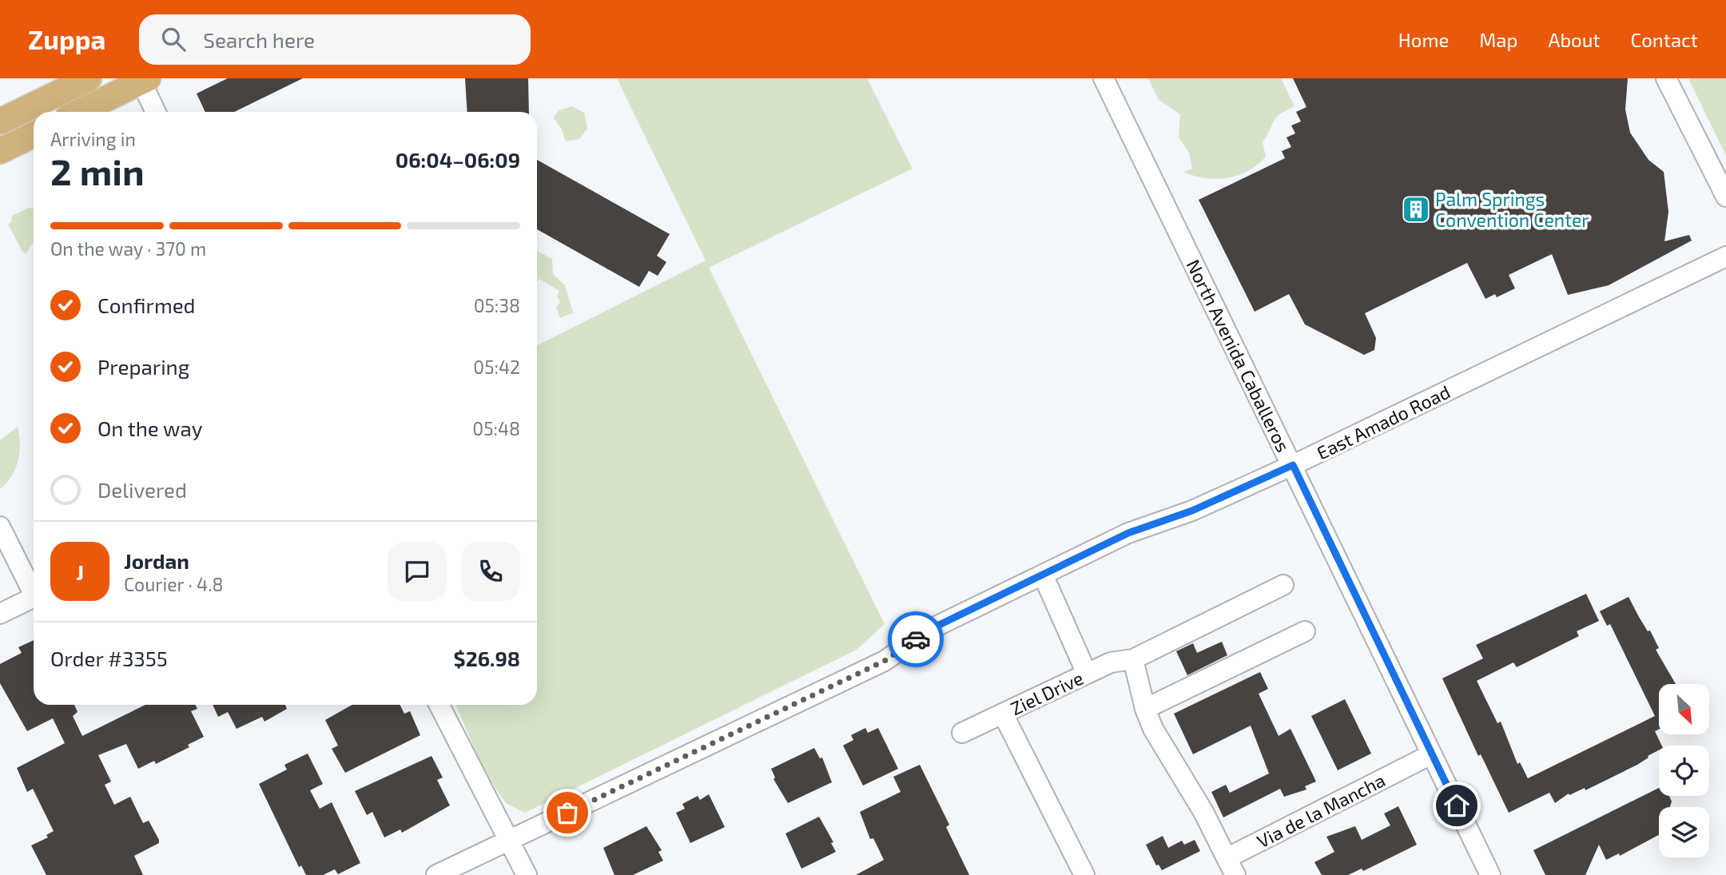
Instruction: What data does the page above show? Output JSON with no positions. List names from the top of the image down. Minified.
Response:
{"streets":{"street":["North Avenida Caballeros","East Amado Road","Ziel Drive","Via de la Mancha"]},"crossings":[["North Avenida Caballeros","East Amado Road"],["North Avenida Caballeros","Via de la Mancha"]],"places":{"building":["Palm Springs Convention Center"]},"north":"bottom right","page":{"header":"Zuppa","search":"Search here","nav":["Home","Map","About","Contact"],"heading":["2 min","Arriving in","06:04–06:09"],"panel":["Jordan","Courier · 4.8","Order #3355","$26.98"],"bar":"On the way · 370 m","list":[["Confirmed","05:38"],["Preparing","05:42"],["On the way","05:48"],"Delivered"],"round":"J"}}
